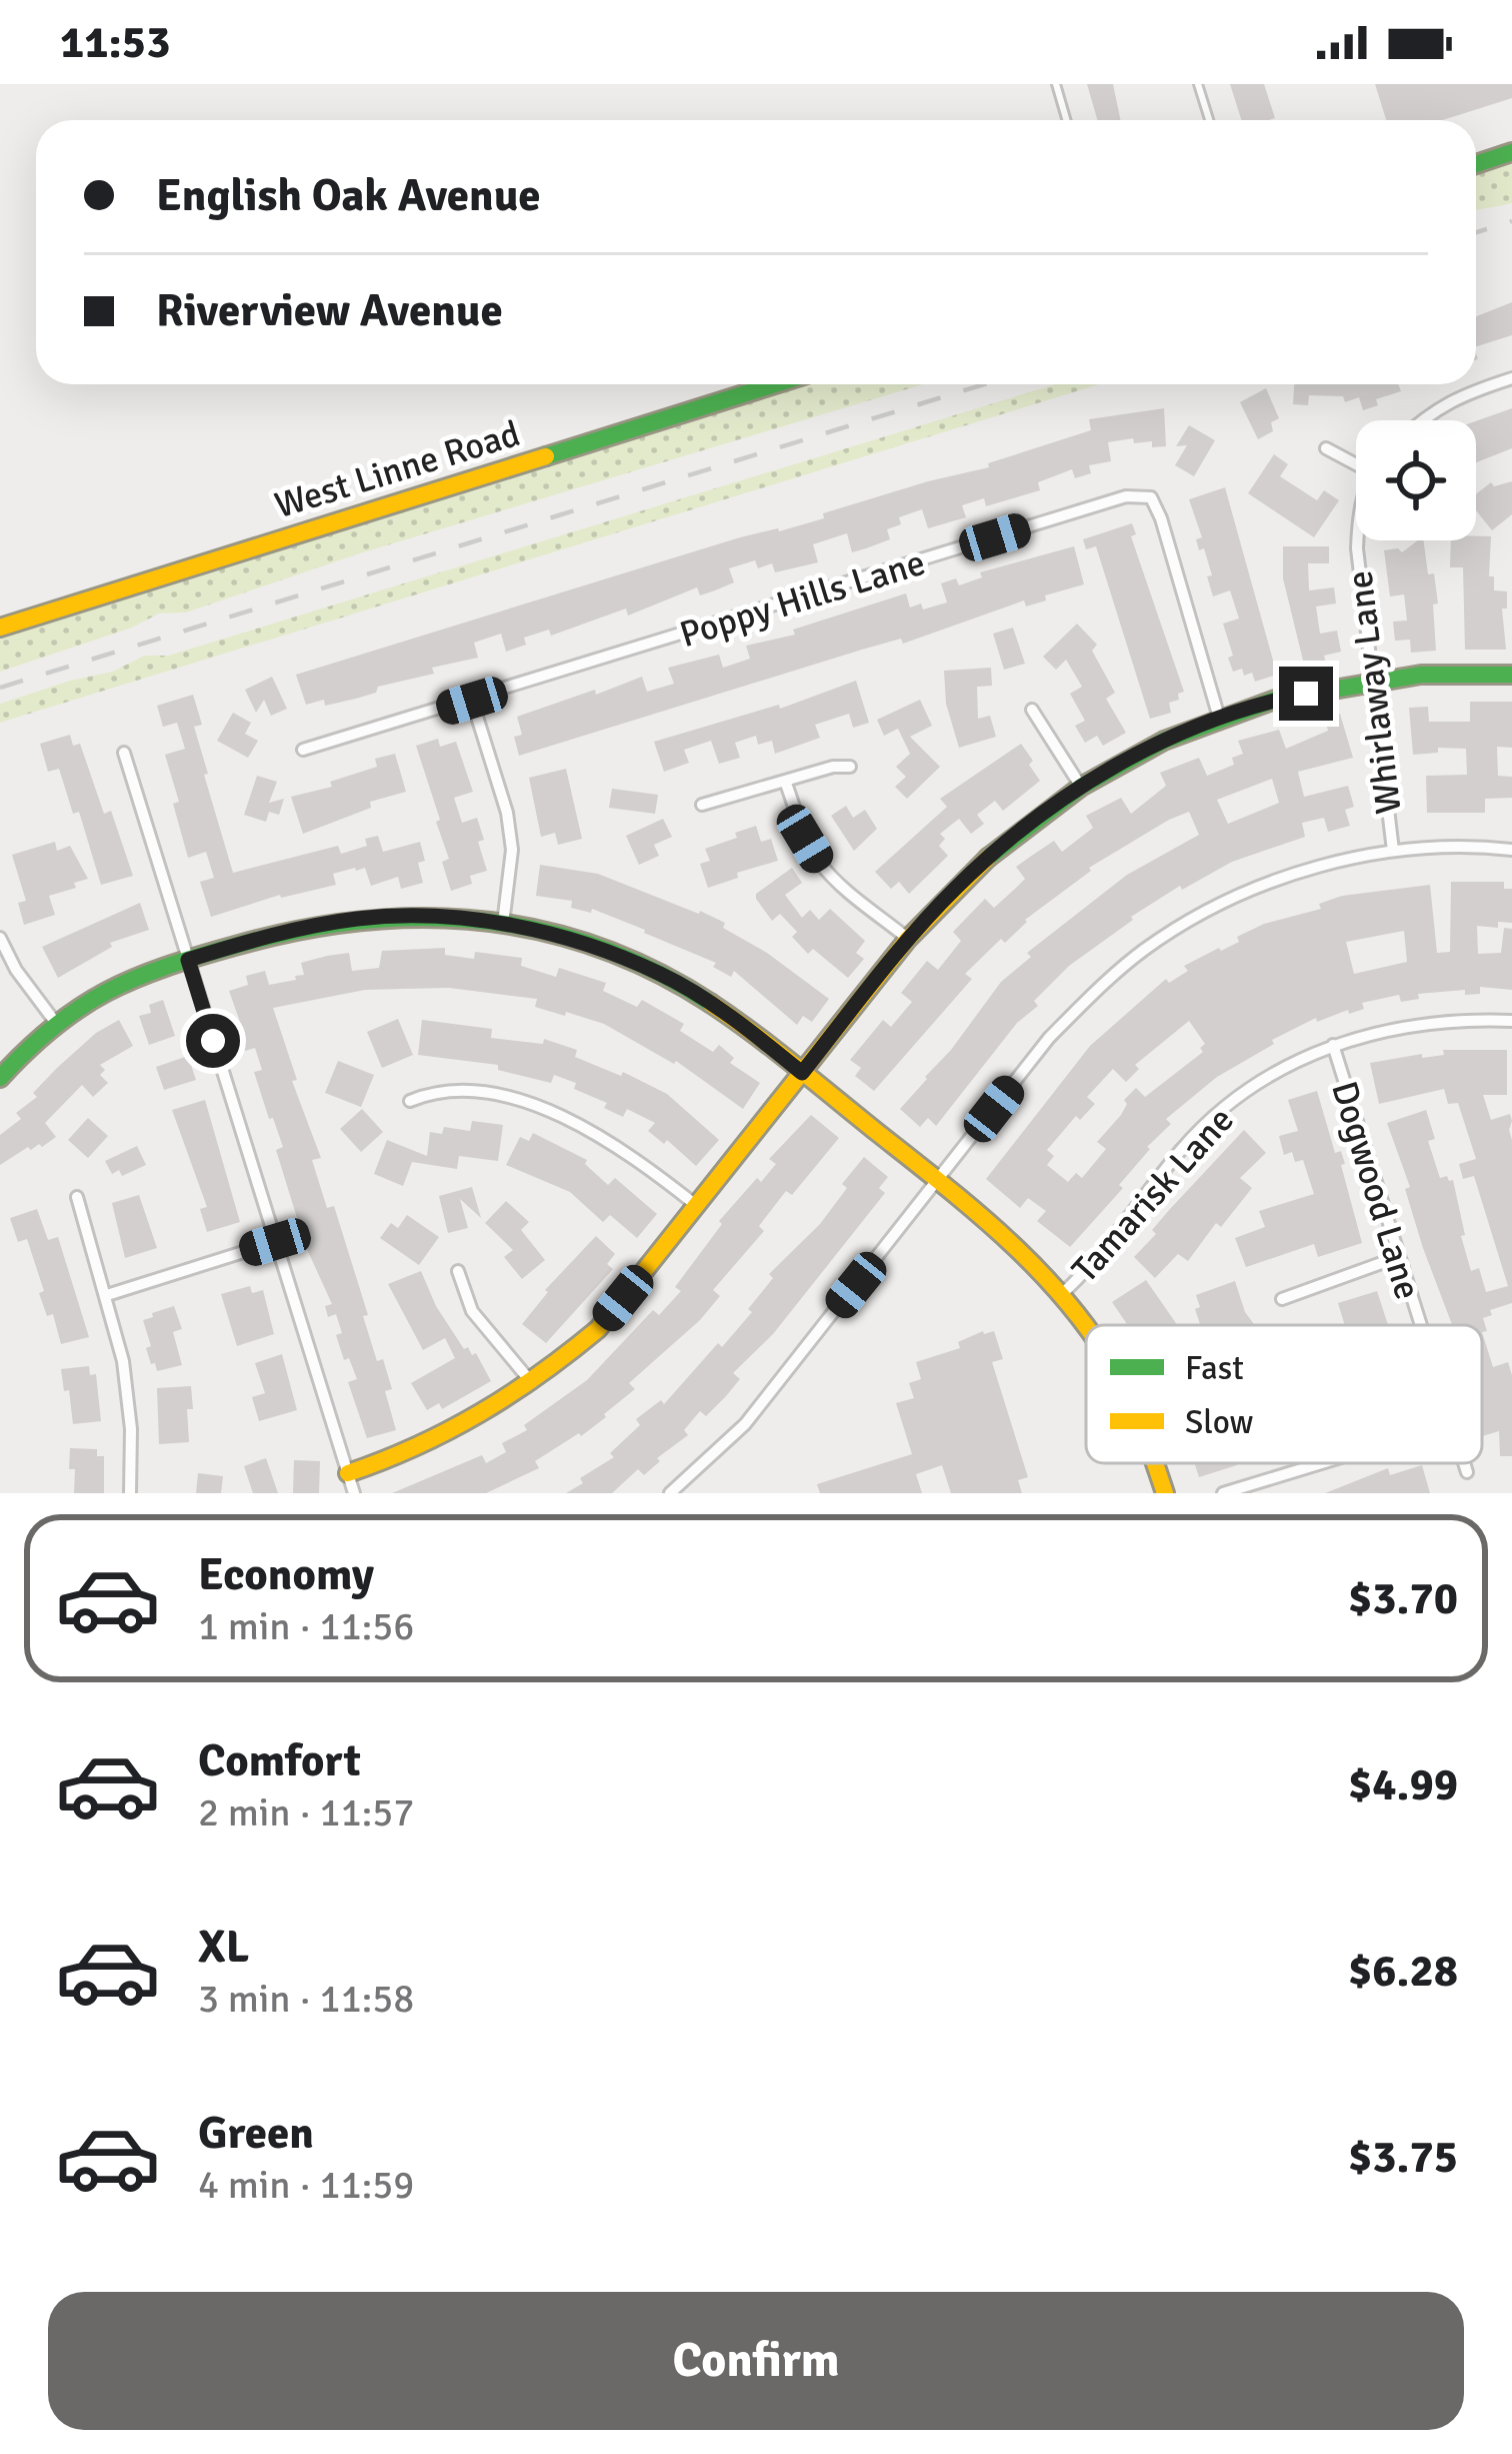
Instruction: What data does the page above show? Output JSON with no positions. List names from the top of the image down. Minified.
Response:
{"streets":{"street":["West Linne Road","Poppy Hills Lane","Whirlaway Lane","Dogwood Lane","Tamarisk Lane"]},"crossings":[["Dogwood Lane","Tamarisk Lane"]],"legend":["Fast","Slow"],"page":{"status":"11:53","banner":["English Oak Avenue","Riverview Avenue"],"list":[{"name":"Economy","note":"1 min · 11:56","value":"$3.70"},{"name":"Comfort","note":"2 min · 11:57","value":"$4.99"},{"name":"XL","note":"3 min · 11:58","value":"$6.28"},{"name":"Green","note":"4 min · 11:59","value":"$3.75"}],"buttons":"Confirm"}}
